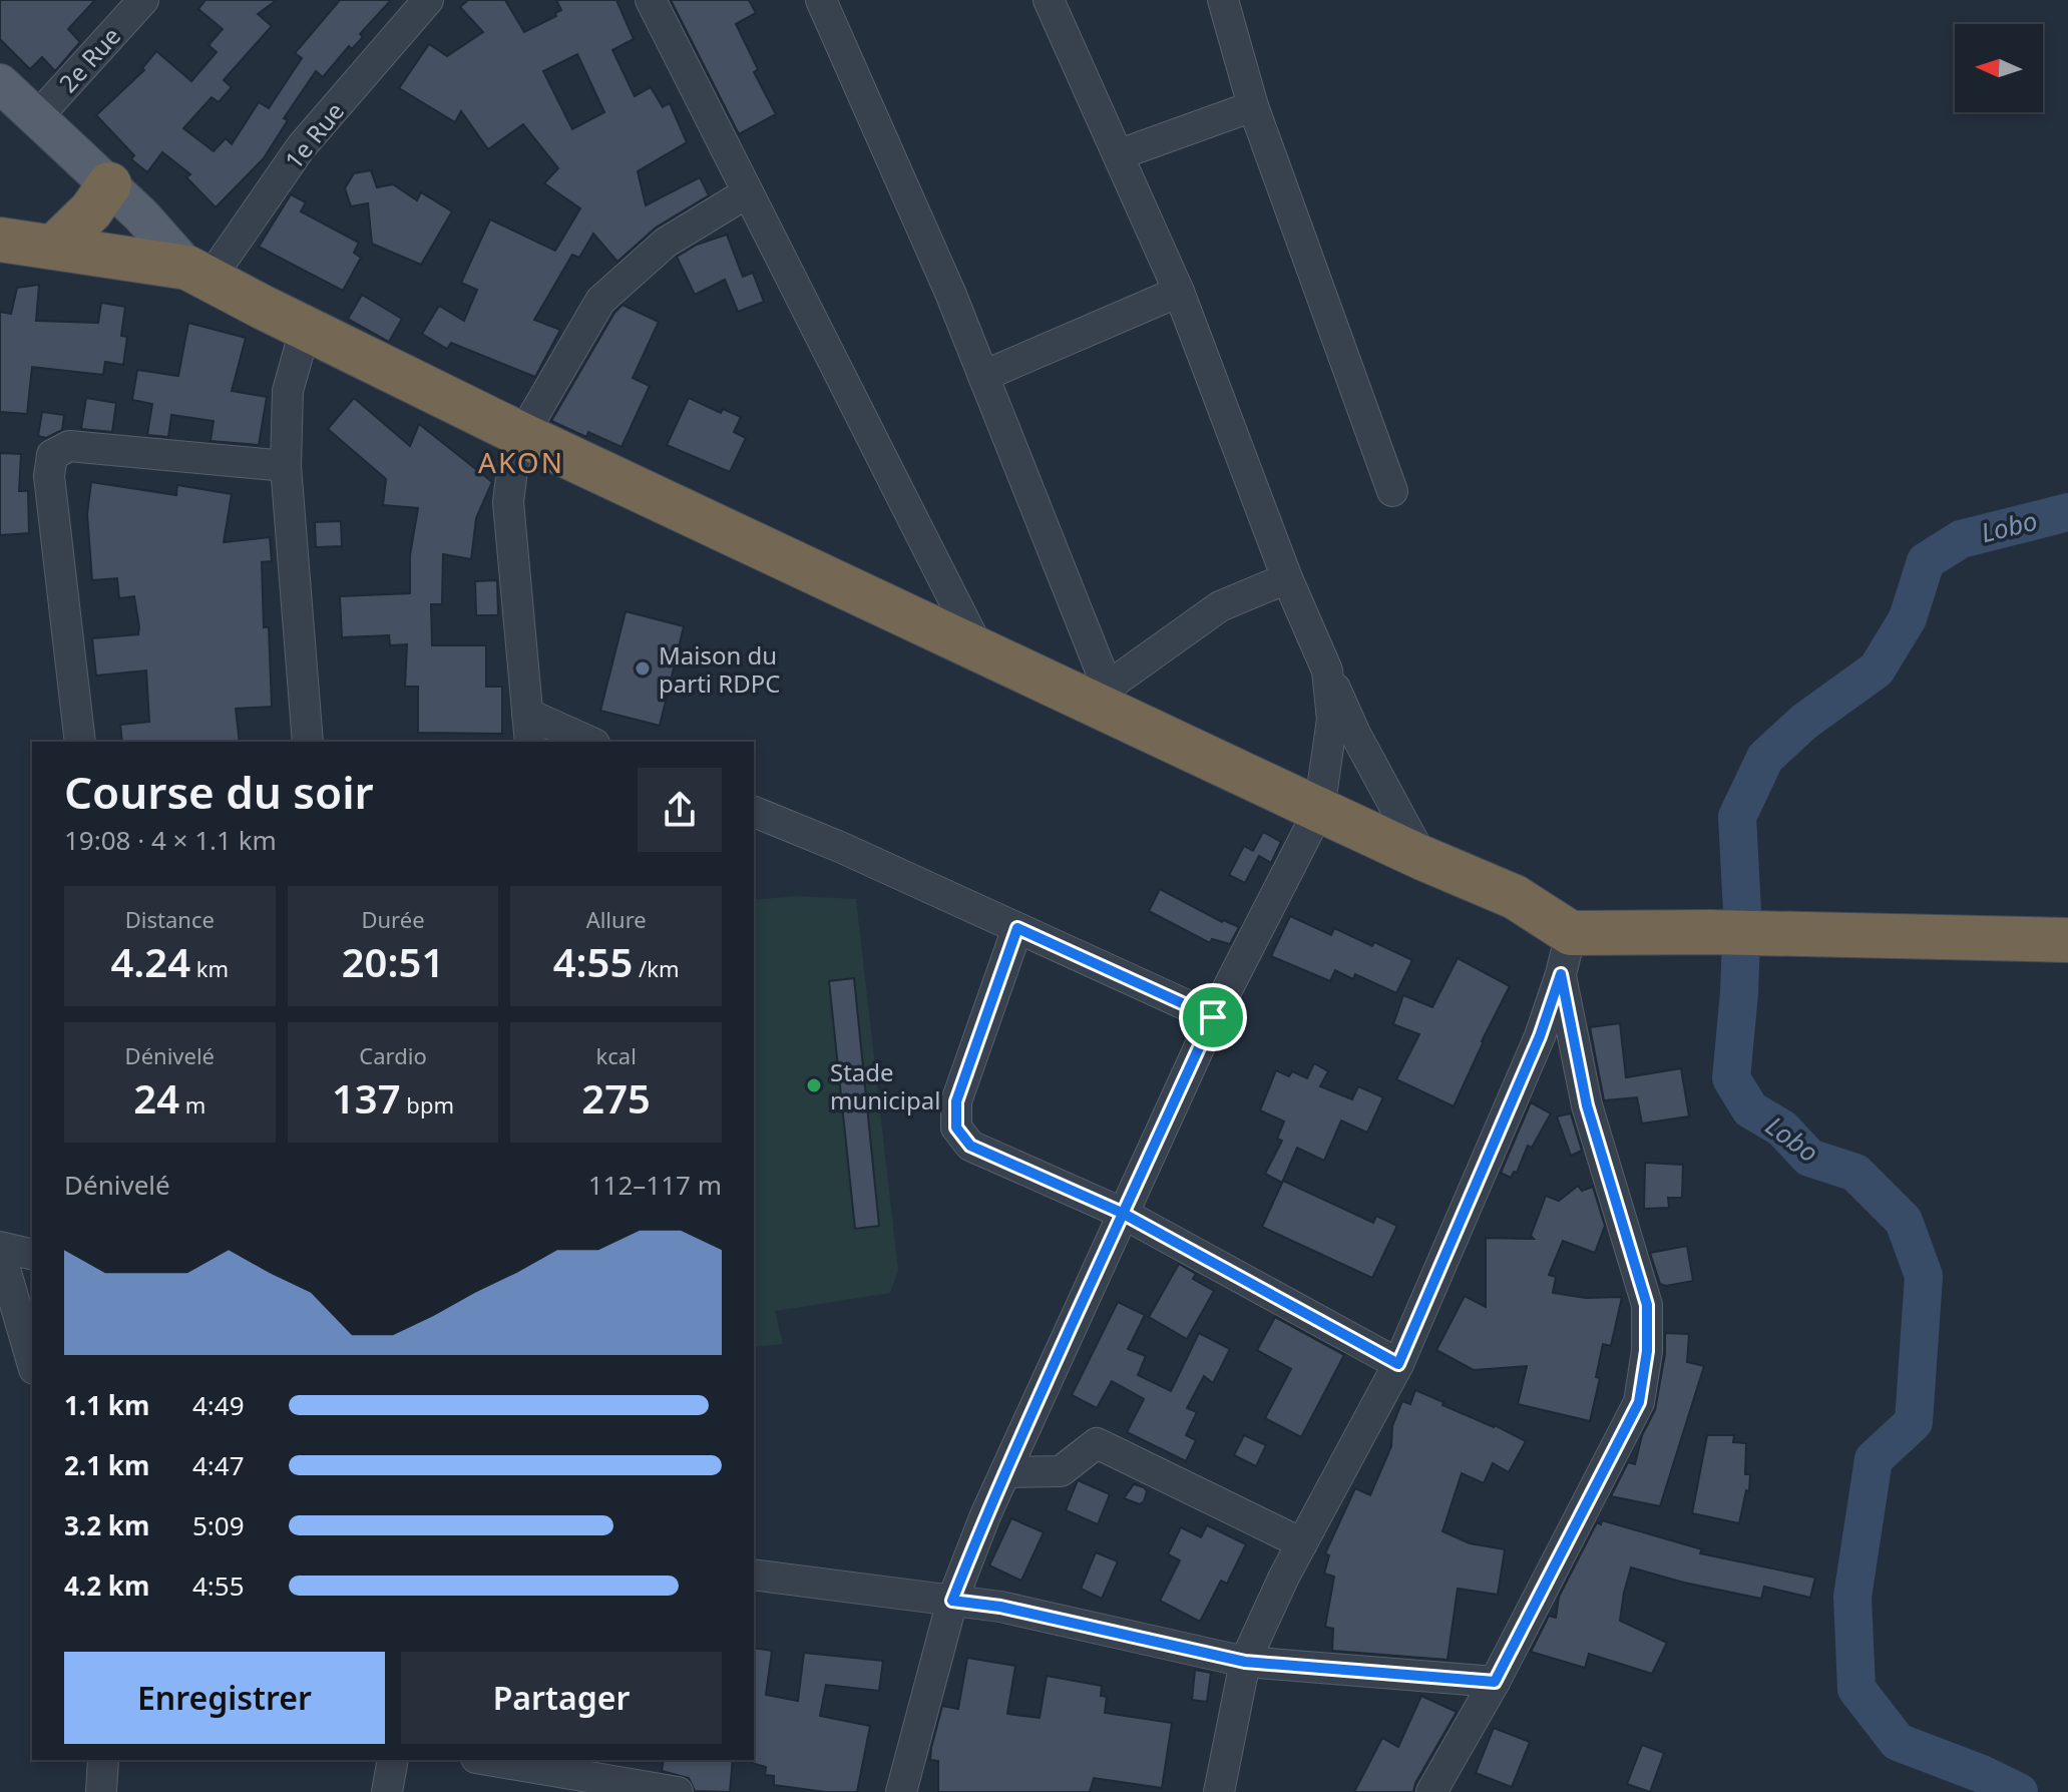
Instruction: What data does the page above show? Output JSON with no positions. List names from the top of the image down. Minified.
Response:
{"streets":{"street":["2e Rue","1e Rue"]},"districts":["AKON"],"water":["Lobo"],"places":["Maison du parti RDPC","Stade municipal"],"north":"left","page":{"heading":["Course du soir","19:08 · 4 × 1.1 km"],"stats":[["Distance","4.24 km"],["Durée","20:51"],["Allure","4:55 /km"],["Dénivelé","24 m"],["Cardio","137 bpm"],["kcal","275"]],"chart":["Dénivelé","112–117 m"],"list":[{"name":"1.1 km","note":"4:49"},{"name":"2.1 km","note":"4:47"},{"name":"3.2 km","note":"5:09"},{"name":"4.2 km","note":"4:55"}],"buttons":["Enregistrer","Partager"]}}
